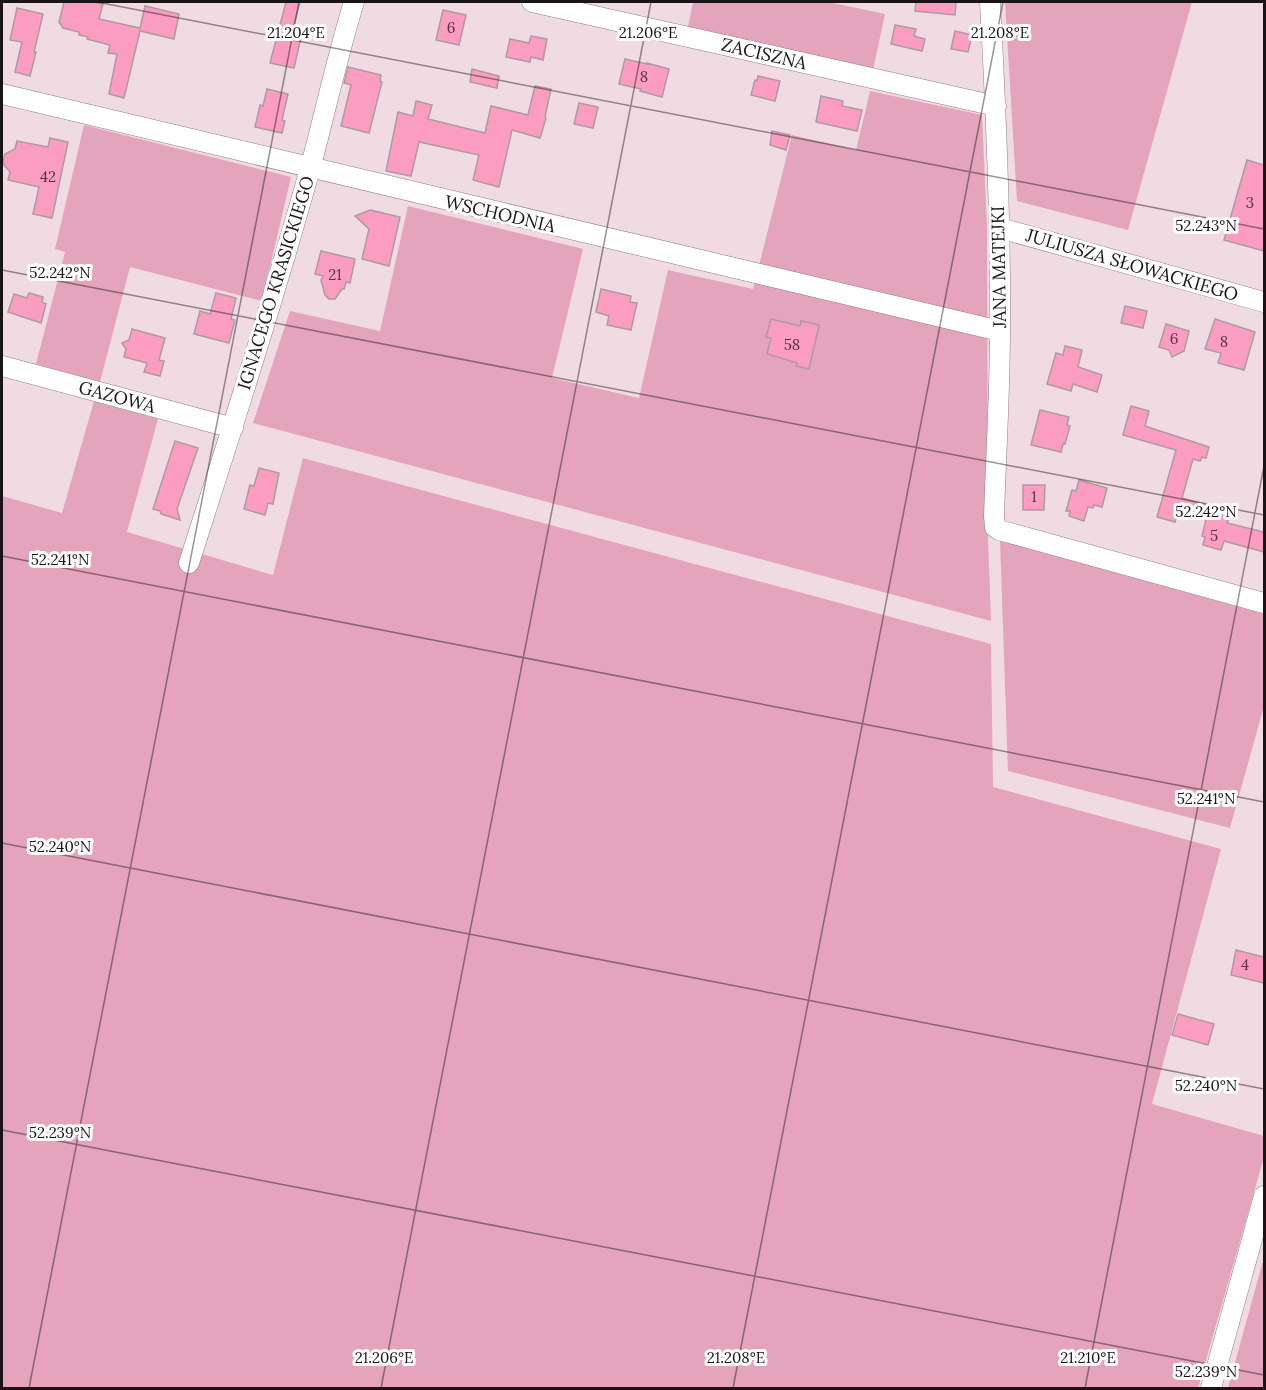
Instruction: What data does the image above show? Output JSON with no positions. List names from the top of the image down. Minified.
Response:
{"streets":{"street":["ZACISZNA","WSCHODNIA","JULIUSZA SŁOWACKIEGO","JANA MATEJKI","IGNACEGO KRASICKIEGO","GAZOWA"]},"crossings":[["ZACISZNA","JANA MATEJKI"],["WSCHODNIA","JANA MATEJKI"],["WSCHODNIA","IGNACEGO KRASICKIEGO"],["JULIUSZA SŁOWACKIEGO","JANA MATEJKI"],["IGNACEGO KRASICKIEGO","GAZOWA"]],"house_numbers":["6","8","42","3","21","6","8","58","1","5","4"],"coordinates":["21.204°E","21.206°E","21.208°E","52.243°N","52.242°N","52.241°N","52.240°N","52.239°N","21.210°E"]}
